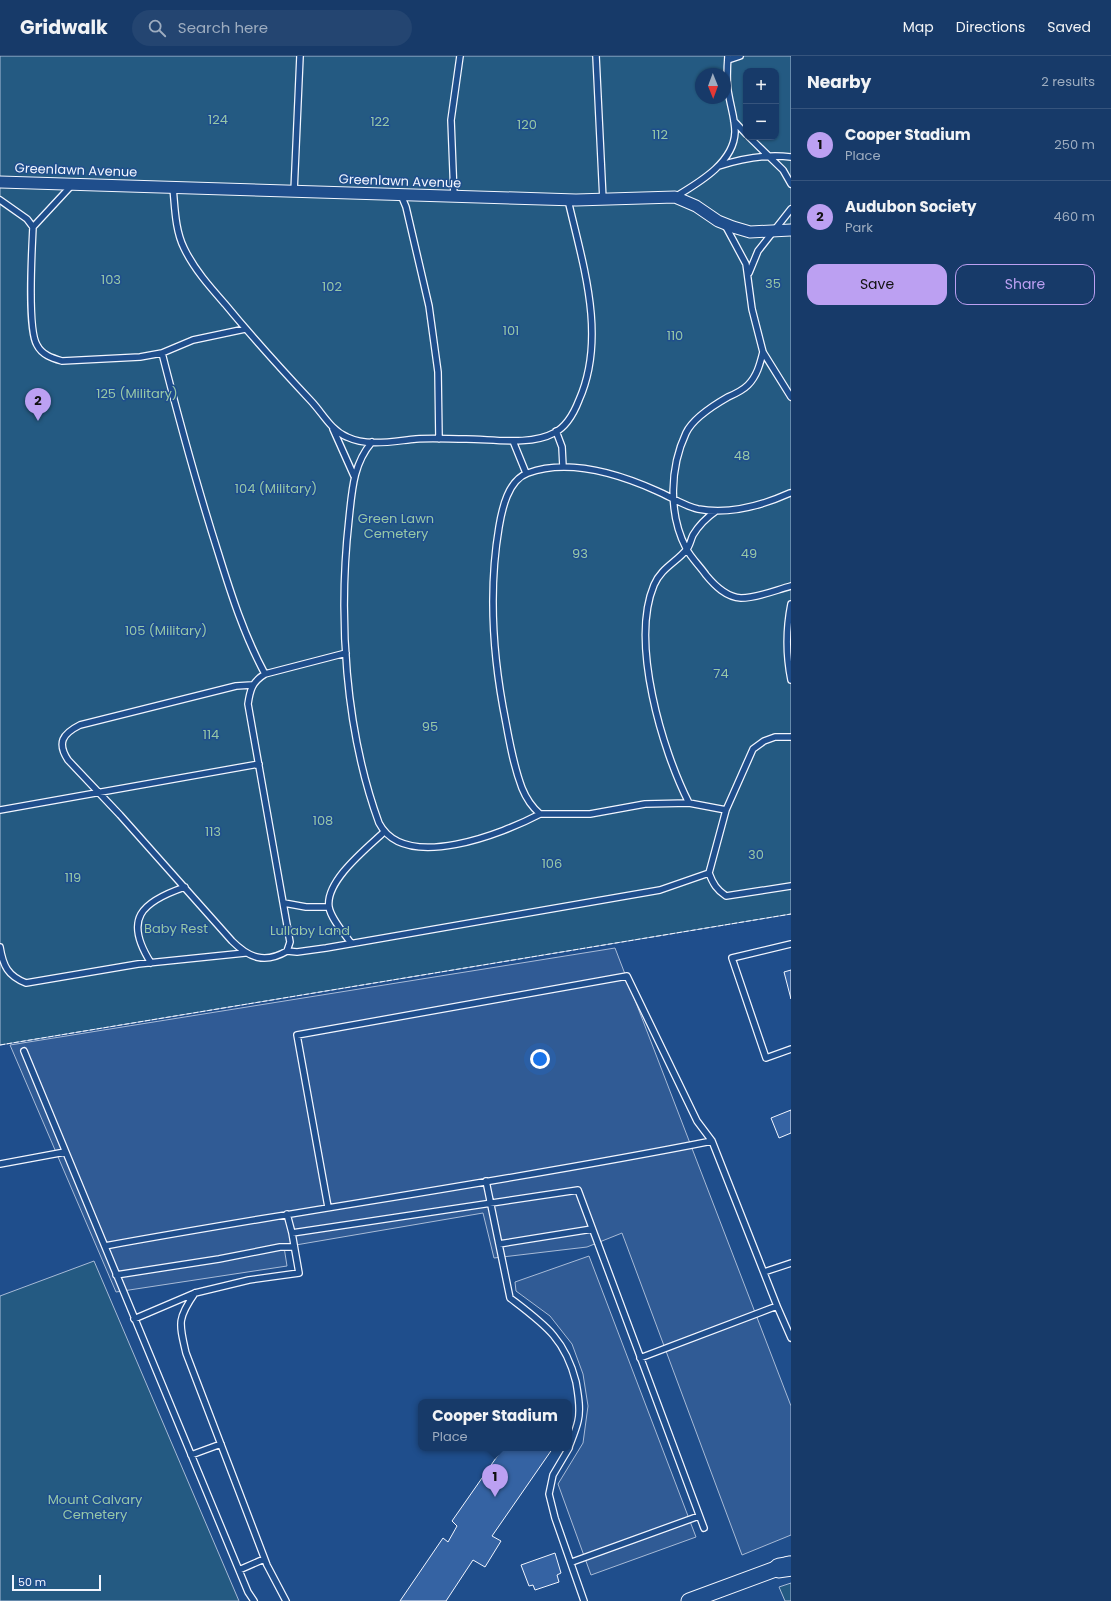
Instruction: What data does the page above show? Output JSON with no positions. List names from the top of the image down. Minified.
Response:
{"streets":{"street":["Greenlawn Avenue"]},"parks":["124","122","120","112","103","35","102","101","110","125 (Military)","48","104 (Military)","Green Lawn Cemetery","93","49","105 (Military)","74","95","114","108","113","30","106","119","Baby Rest","Lullaby Land","Mount Calvary Cemetery"],"scale_bar":"50 m","north":"bottom","page":{"header":"Gridwalk","search":"Search here","nav":["Map","Directions","Saved"],"heading":["Nearby","2 results"],"map_buttons":["+","−"],"list":[{"mark":"1","name":"Cooper Stadium","note":"Place","value":"250 m"},{"mark":"2","name":"Audubon Society","note":"Park","value":"460 m"}],"buttons":["Save","Share"],"pins":["2","1"],"popup":["Cooper Stadium","Place"],"scale":"50 m"}}
